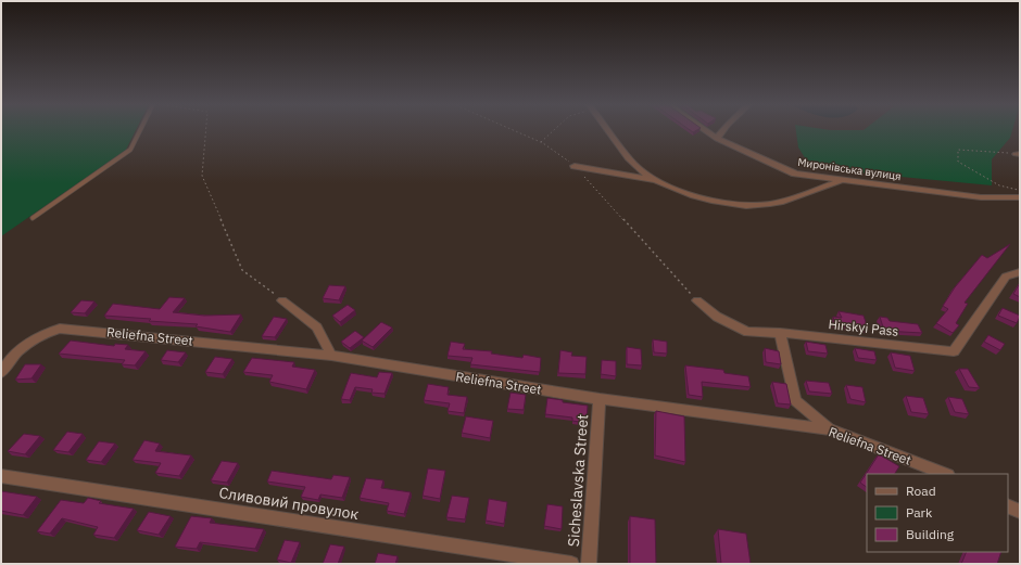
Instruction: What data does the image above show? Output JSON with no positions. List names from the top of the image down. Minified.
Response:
{"streets":{"street":["Миронівська вулиця","Hirskyi Pass","Reliefna Street","Sicheslavska Street","Сливовий провулок"]},"crossings":[["Reliefna Street","Sicheslavska Street"]],"legend":["Road","Park","Building"]}
